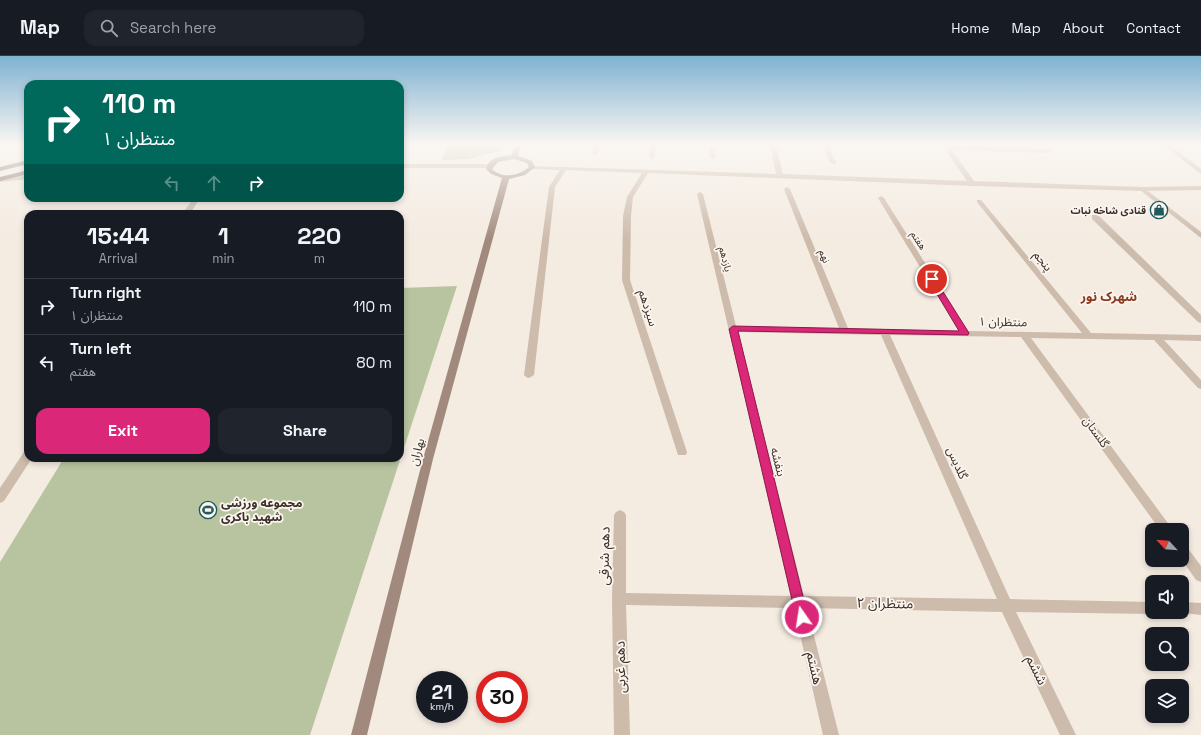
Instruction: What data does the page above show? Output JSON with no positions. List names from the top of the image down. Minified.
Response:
{"streets":{"main road":["بهاران"],"street":["هفتم","نهم","یازدهم","پنجم","سیزدهم","منتظران ۱","گلستان","بنفشه","گلدیس","دهم شرقی","منتظران ۲","دهم غربی","هشتم","ششم"]},"crossings":[["هفتم","منتظران ۱"],["نهم","منتظران ۱"],["یازدهم","منتظران ۱"],["یازدهم","بنفشه"],["پنجم","منتظران ۱"],["منتظران ۱","گلستان"],["منتظران ۱","بنفشه"],["منتظران ۱","گلدیس"],["بنفشه","منتظران ۲"],["بنفشه","هشتم"],["گلدیس","منتظران ۲"],["گلدیس","ششم"],["دهم شرقی","منتظران ۲"],["دهم شرقی","دهم غربی"],["منتظران ۲","دهم غربی"],["منتظران ۲","هشتم"],["منتظران ۲","ششم"]],"districts":["شهرک نور"],"places":{"shop":["قنادی شاخه نبات"],"sports":["مجموعه ورزشی شهید باکری"]},"north":"top left","page":{"header":"Map","search":"Search here","nav":["Home","Map","About","Contact"],"turn":["110 m","منتظران ۱"],"eta":["15:44","Arrival","1","min","220","m"],"list":[{"name":"Turn right","note":"منتظران ۱","value":"110 m"},{"name":"Turn left","note":"هفتم","value":"80 m"}],"buttons":["Exit","Share"],"speed":"21 km/h","limit":"30"}}
